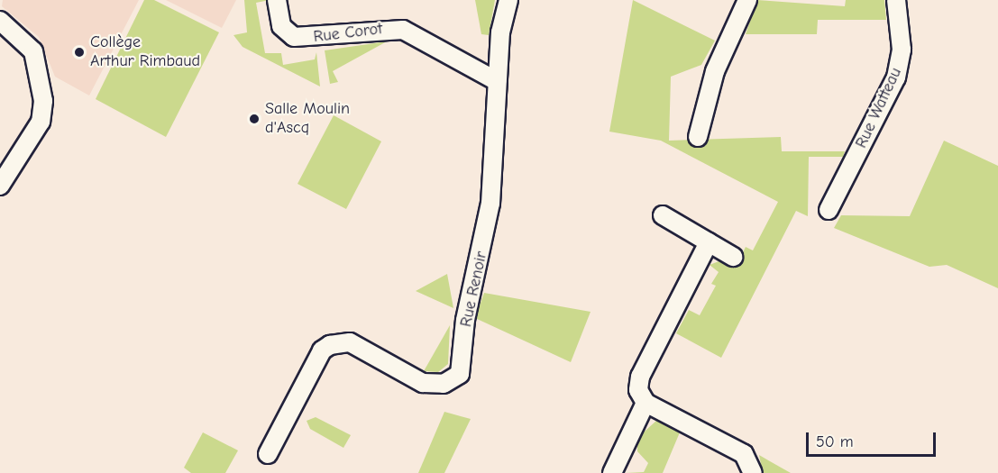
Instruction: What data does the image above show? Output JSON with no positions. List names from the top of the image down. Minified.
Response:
{"streets":{"street":["Rue Corot","Rue Watteau","Rue Renoir"]},"crossings":[["Rue Corot","Rue Renoir"]],"places":["Collège Arthur Rimbaud","Salle Moulin d'Ascq"],"scale_bar":"50 m"}
